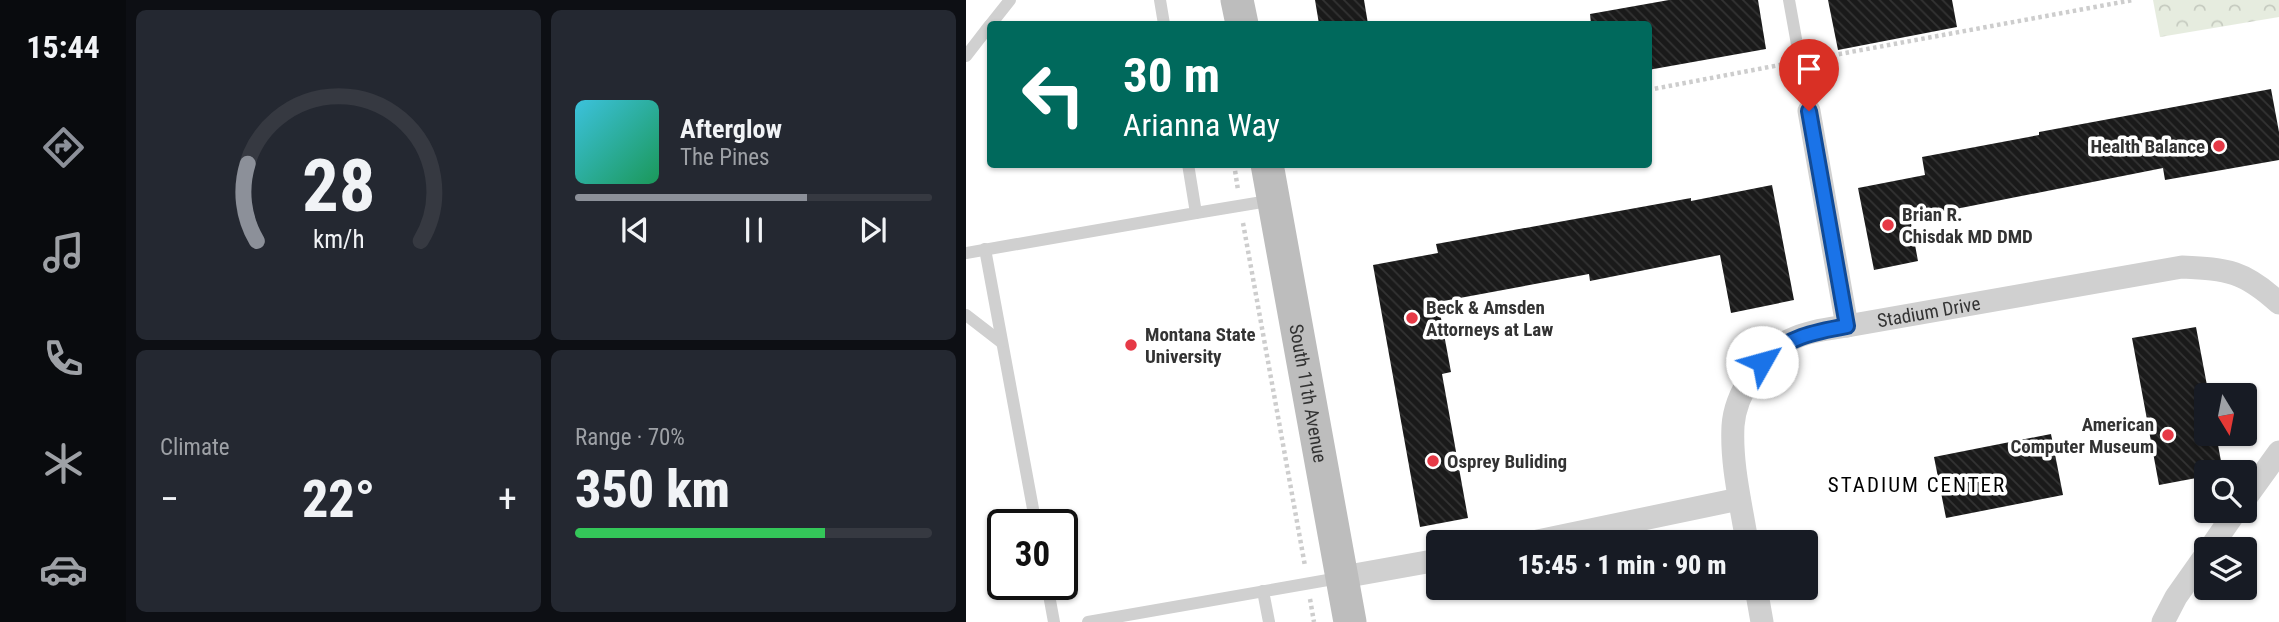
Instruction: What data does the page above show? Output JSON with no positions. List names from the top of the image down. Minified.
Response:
{"streets":{"street":["Stadium Drive","South 11th Avenue"]},"districts":["STADIUM CENTER"],"places":["Health Balance","Brian R. Chisdak MD DMD","Beck & Amsden Attorneys at Law","Montana State University","American Computer Museum","Osprey Buliding"],"north":"bottom","page":{"tabs":"15:44","turn":["30 m","Arianna Way"],"song":["Afterglow","The Pines"],"tile":["Climate",["Range · 70%","350 km"]],"heat":["−","22°","+"],"limit":"30","trip":"15:45 · 1 min · 90 m","gauge":["28","km/h"]}}
